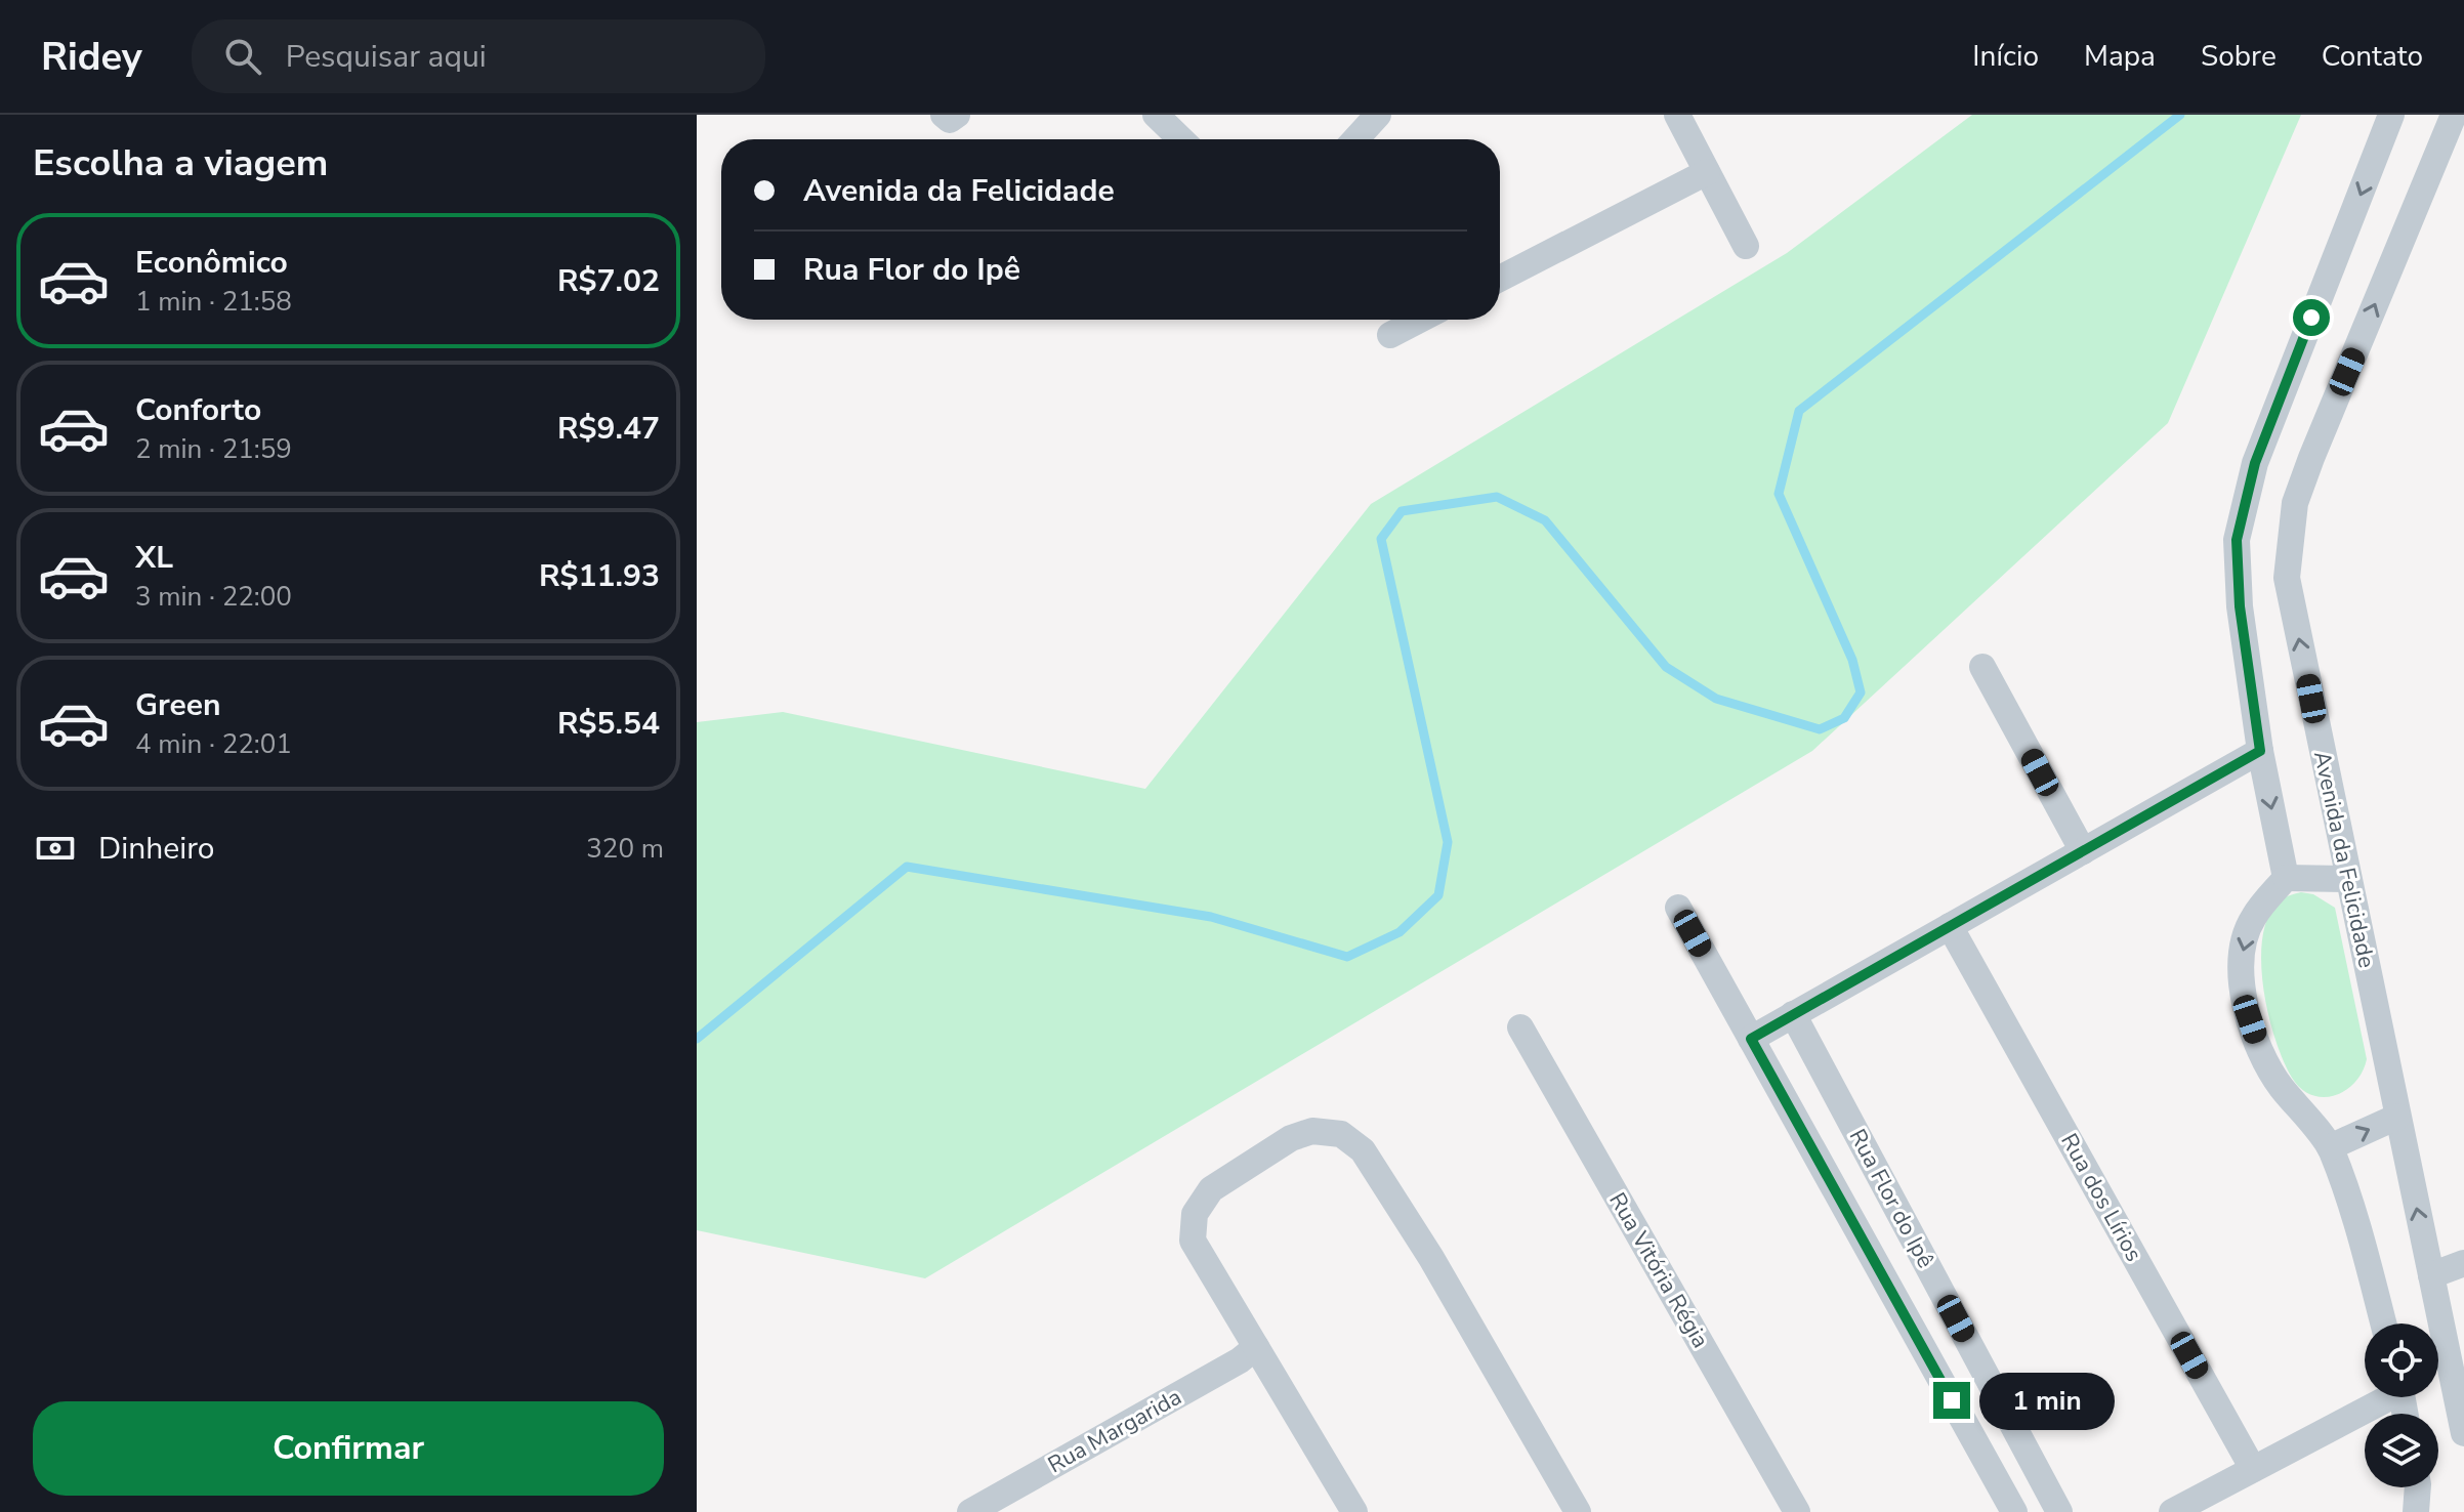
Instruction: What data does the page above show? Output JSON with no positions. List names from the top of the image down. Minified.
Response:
{"streets":{"street":["Avenida da Felicidade","Rua dos Lírios","Rua Flor do Ipê","Rua Vitória Régia","Rua Margarida"]},"page":{"header":"Ridey","search":"Pesquisar aqui","nav":["Início","Mapa","Sobre","Contato"],"heading":"Escolha a viagem","banner":["Avenida da Felicidade","Rua Flor do Ipê"],"list":[{"name":"Econômico","note":"1 min · 21:58","value":"R$7.02"},{"name":"Conforto","note":"2 min · 21:59","value":"R$9.47"},{"name":"XL","note":"3 min · 22:00","value":"R$11.93"},{"name":"Green","note":"4 min · 22:01","value":"R$5.54"}],"pay":["Dinheiro","320 m"],"bubble":"1 min","buttons":"Confirmar"}}
